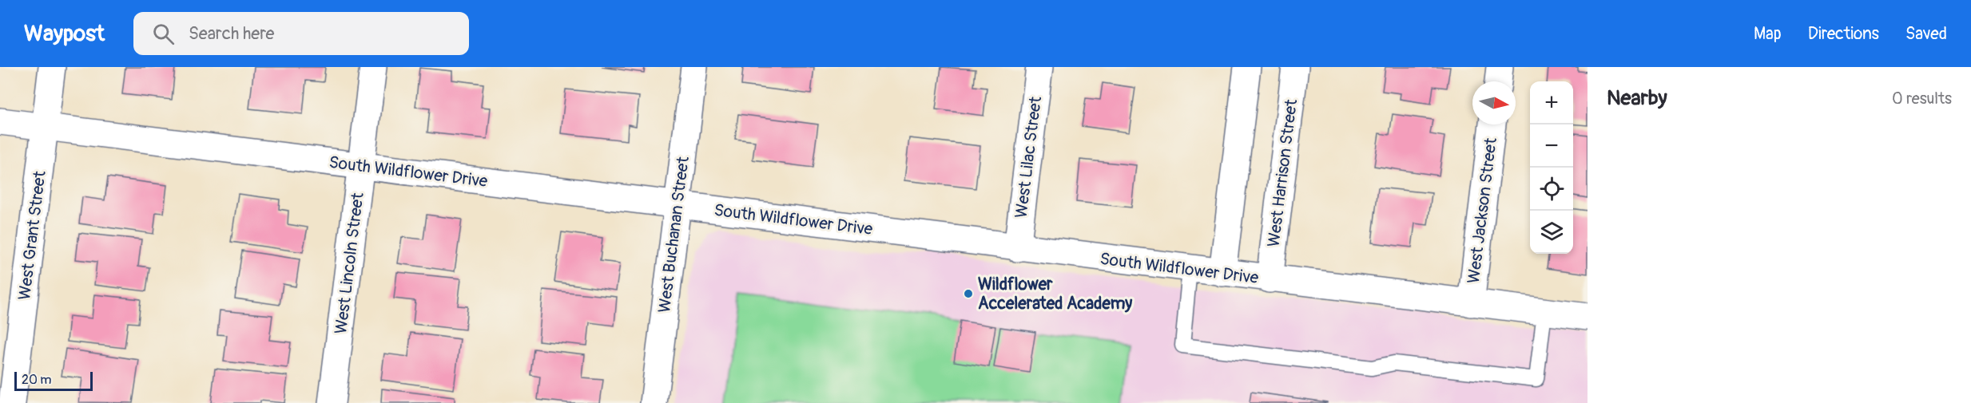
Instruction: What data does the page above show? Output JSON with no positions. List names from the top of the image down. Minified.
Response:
{"streets":{"street":["West Lilac Street","South Wildflower Drive","West Harrison Street","West Jackson Street","West Buchanan Street","West Grant Street","West Lincoln Street"]},"crossings":[["West Lilac Street","South Wildflower Drive"],["South Wildflower Drive","West Harrison Street"],["South Wildflower Drive","West Jackson Street"],["South Wildflower Drive","West Buchanan Street"],["South Wildflower Drive","West Grant Street"],["South Wildflower Drive","West Lincoln Street"]],"places":["Wildflower Accelerated Academy"],"scale_bar":"20 m","north":"right","page":{"header":"Waypost","search":"Search here","nav":["Map","Directions","Saved"],"heading":["Nearby","0 results"],"map_buttons":["+","−"],"scale":"20 m"}}
